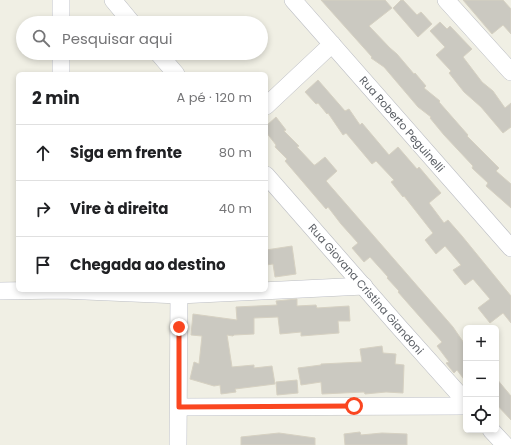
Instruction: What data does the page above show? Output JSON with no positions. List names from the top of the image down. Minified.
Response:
{"streets":{"street":["Rua Roberto Peguinelli","Rua Giovana Cristina Giandoni"]},"page":{"search":"Pesquisar aqui","heading":["2 min","A pé · 120 m"],"list":[["Siga em frente","80 m"],["Vire à direita","40 m"],"Chegada ao destino"],"map_buttons":["+","−"]}}
